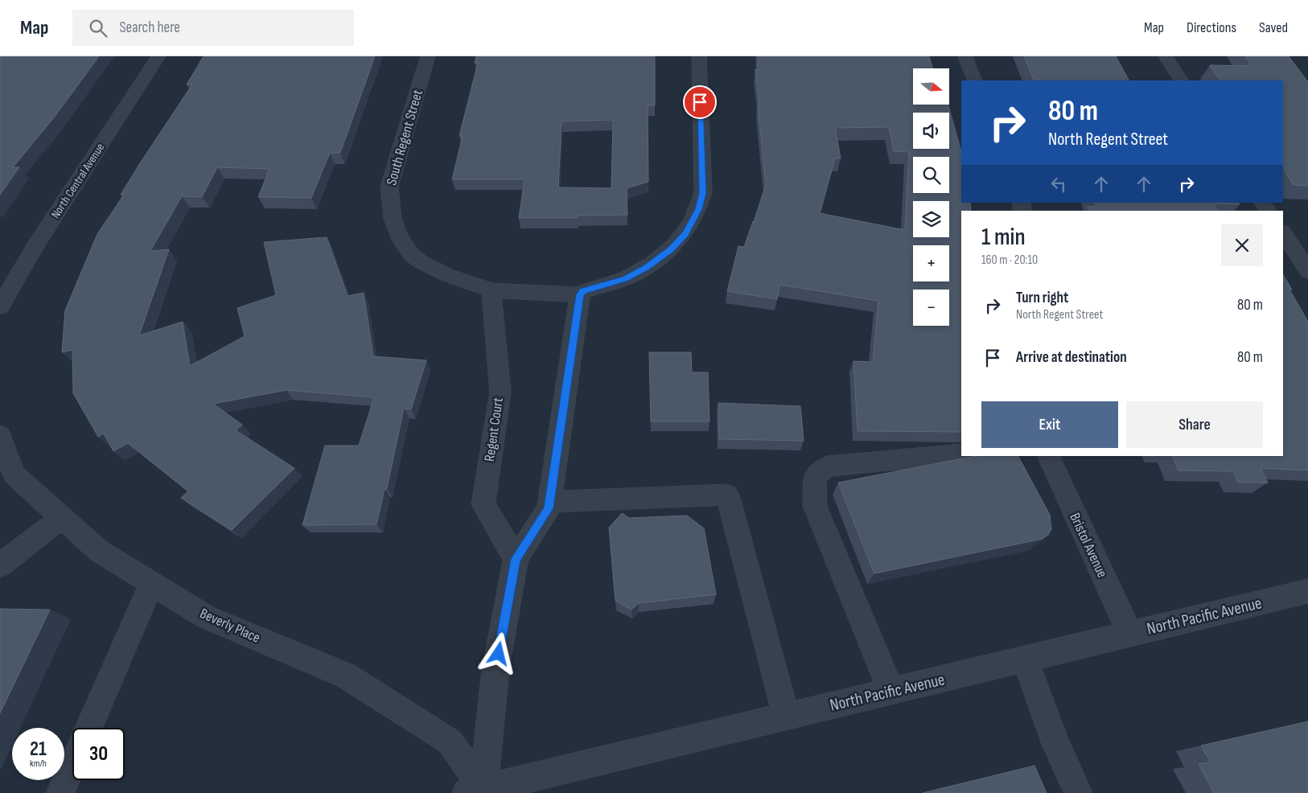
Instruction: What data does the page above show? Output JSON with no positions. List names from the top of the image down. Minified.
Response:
{"streets":{"street":["South Regent Street","North Central Avenue","Regent Court","Bristol Avenue","North Pacific Avenue","Beverly Place"]},"crossings":[["South Regent Street","Regent Court"],["Bristol Avenue","North Pacific Avenue"],["North Pacific Avenue","Beverly Place"]],"north":"right","page":{"header":"Map","search":"Search here","nav":["Map","Directions","Saved"],"map_buttons":["+","−"],"turn":["80 m","North Regent Street"],"heading":["1 min","160 m · 20:10"],"list":[{"name":"Turn right","note":"North Regent Street","value":"80 m"},{"name":"Arrive at destination","value":"80 m"}],"buttons":["Exit","Share"],"speed":"21 km/h","limit":"30"}}
